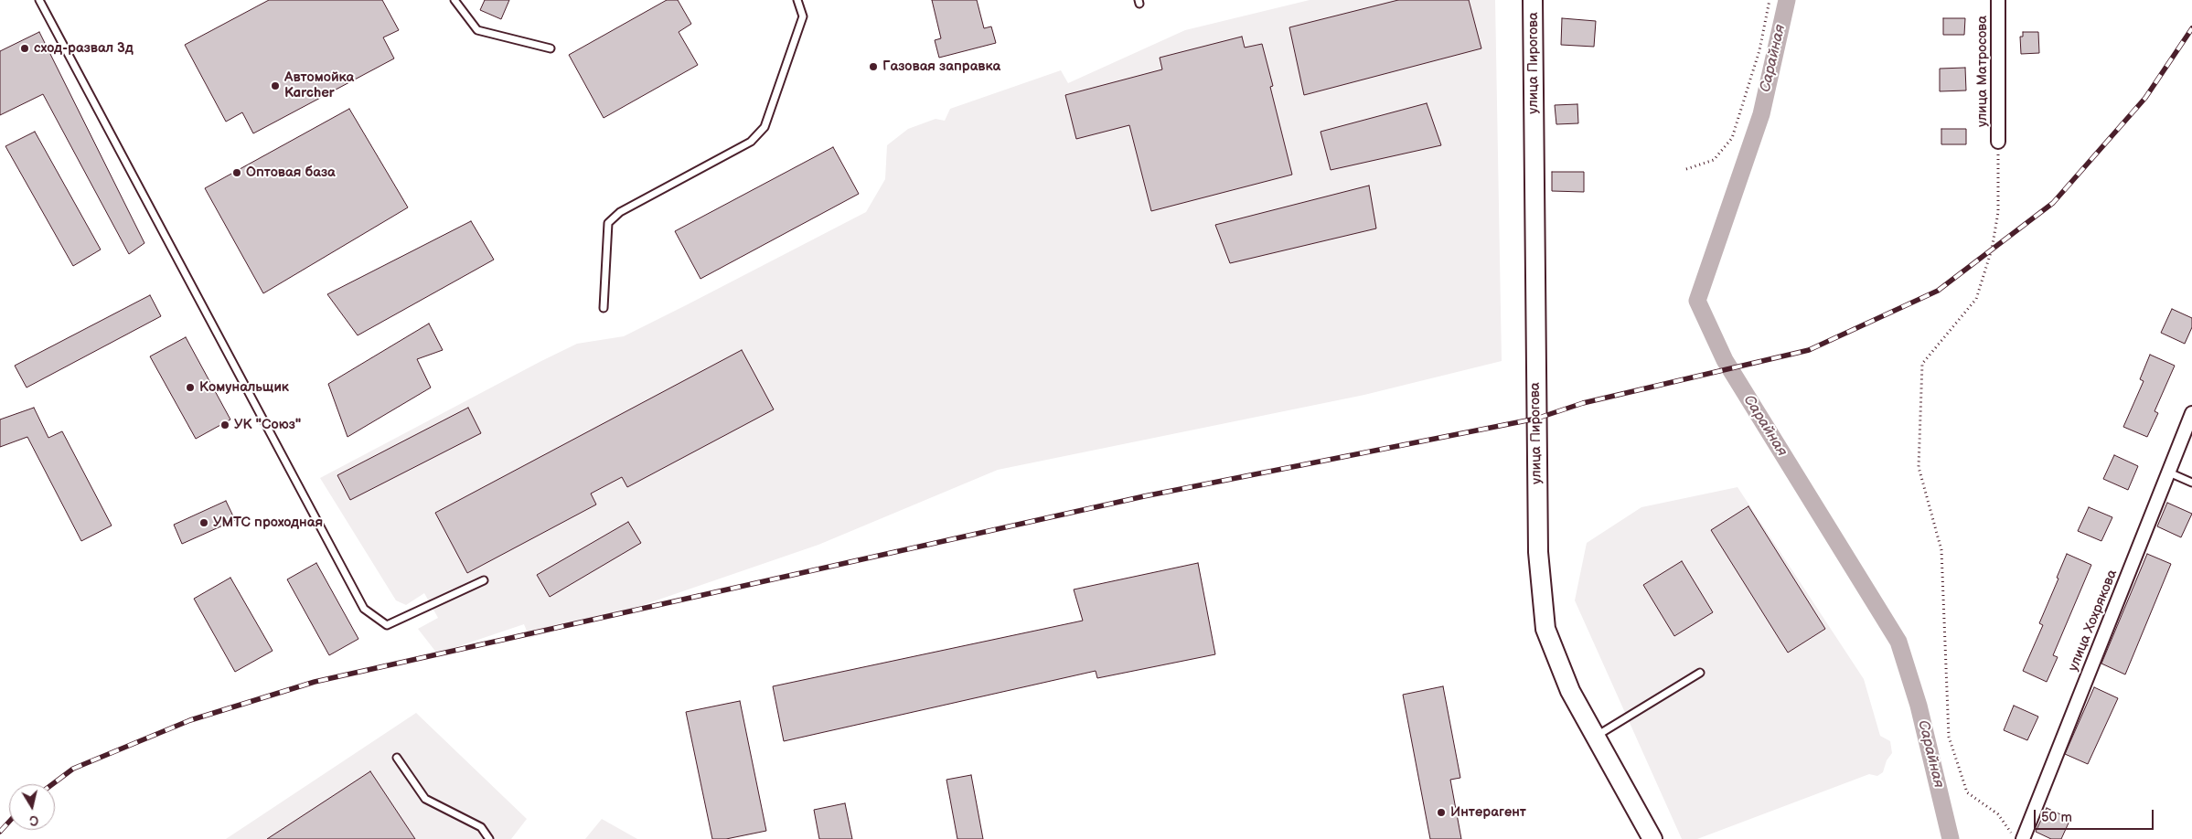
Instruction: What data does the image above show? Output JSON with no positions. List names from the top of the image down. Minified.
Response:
{"streets":{"main road":["улица Пирогова"],"street":["улица Матросова","улица Хохрякова"]},"water":["Сарайная"],"places":["сход-развал 3д","Газовая заправка","Автомойка Karcher","Оптовая база","Комунальщик","УК \"Союз\"","УМТС проходная","Интерагент"],"scale_bar":"50 m","north":"bottom"}
